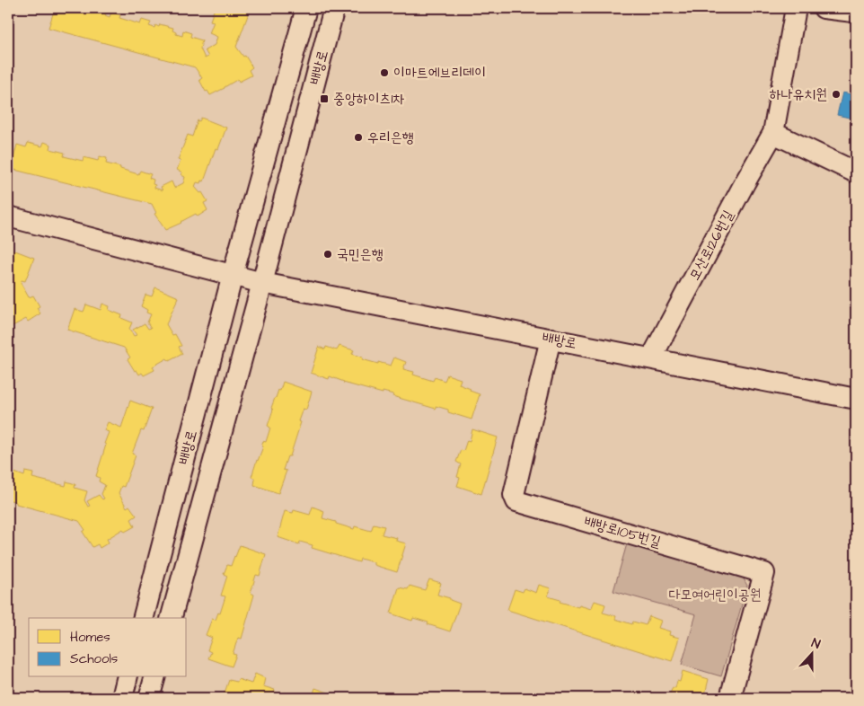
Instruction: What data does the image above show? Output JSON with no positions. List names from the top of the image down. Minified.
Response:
{"streets":{"street":["배방로","모산로126번길","배방로105번길"]},"crossings":[["배방로","모산로126번길"],["배방로","배방로105번길"]],"parks":["다모여어린이공원"],"places":{"other":["이마트에브리데이","하나유치원","우리은행","국민은행"],"transit":["중앙하이츠1차"]},"legend":["Homes","Schools"],"north":"top"}
